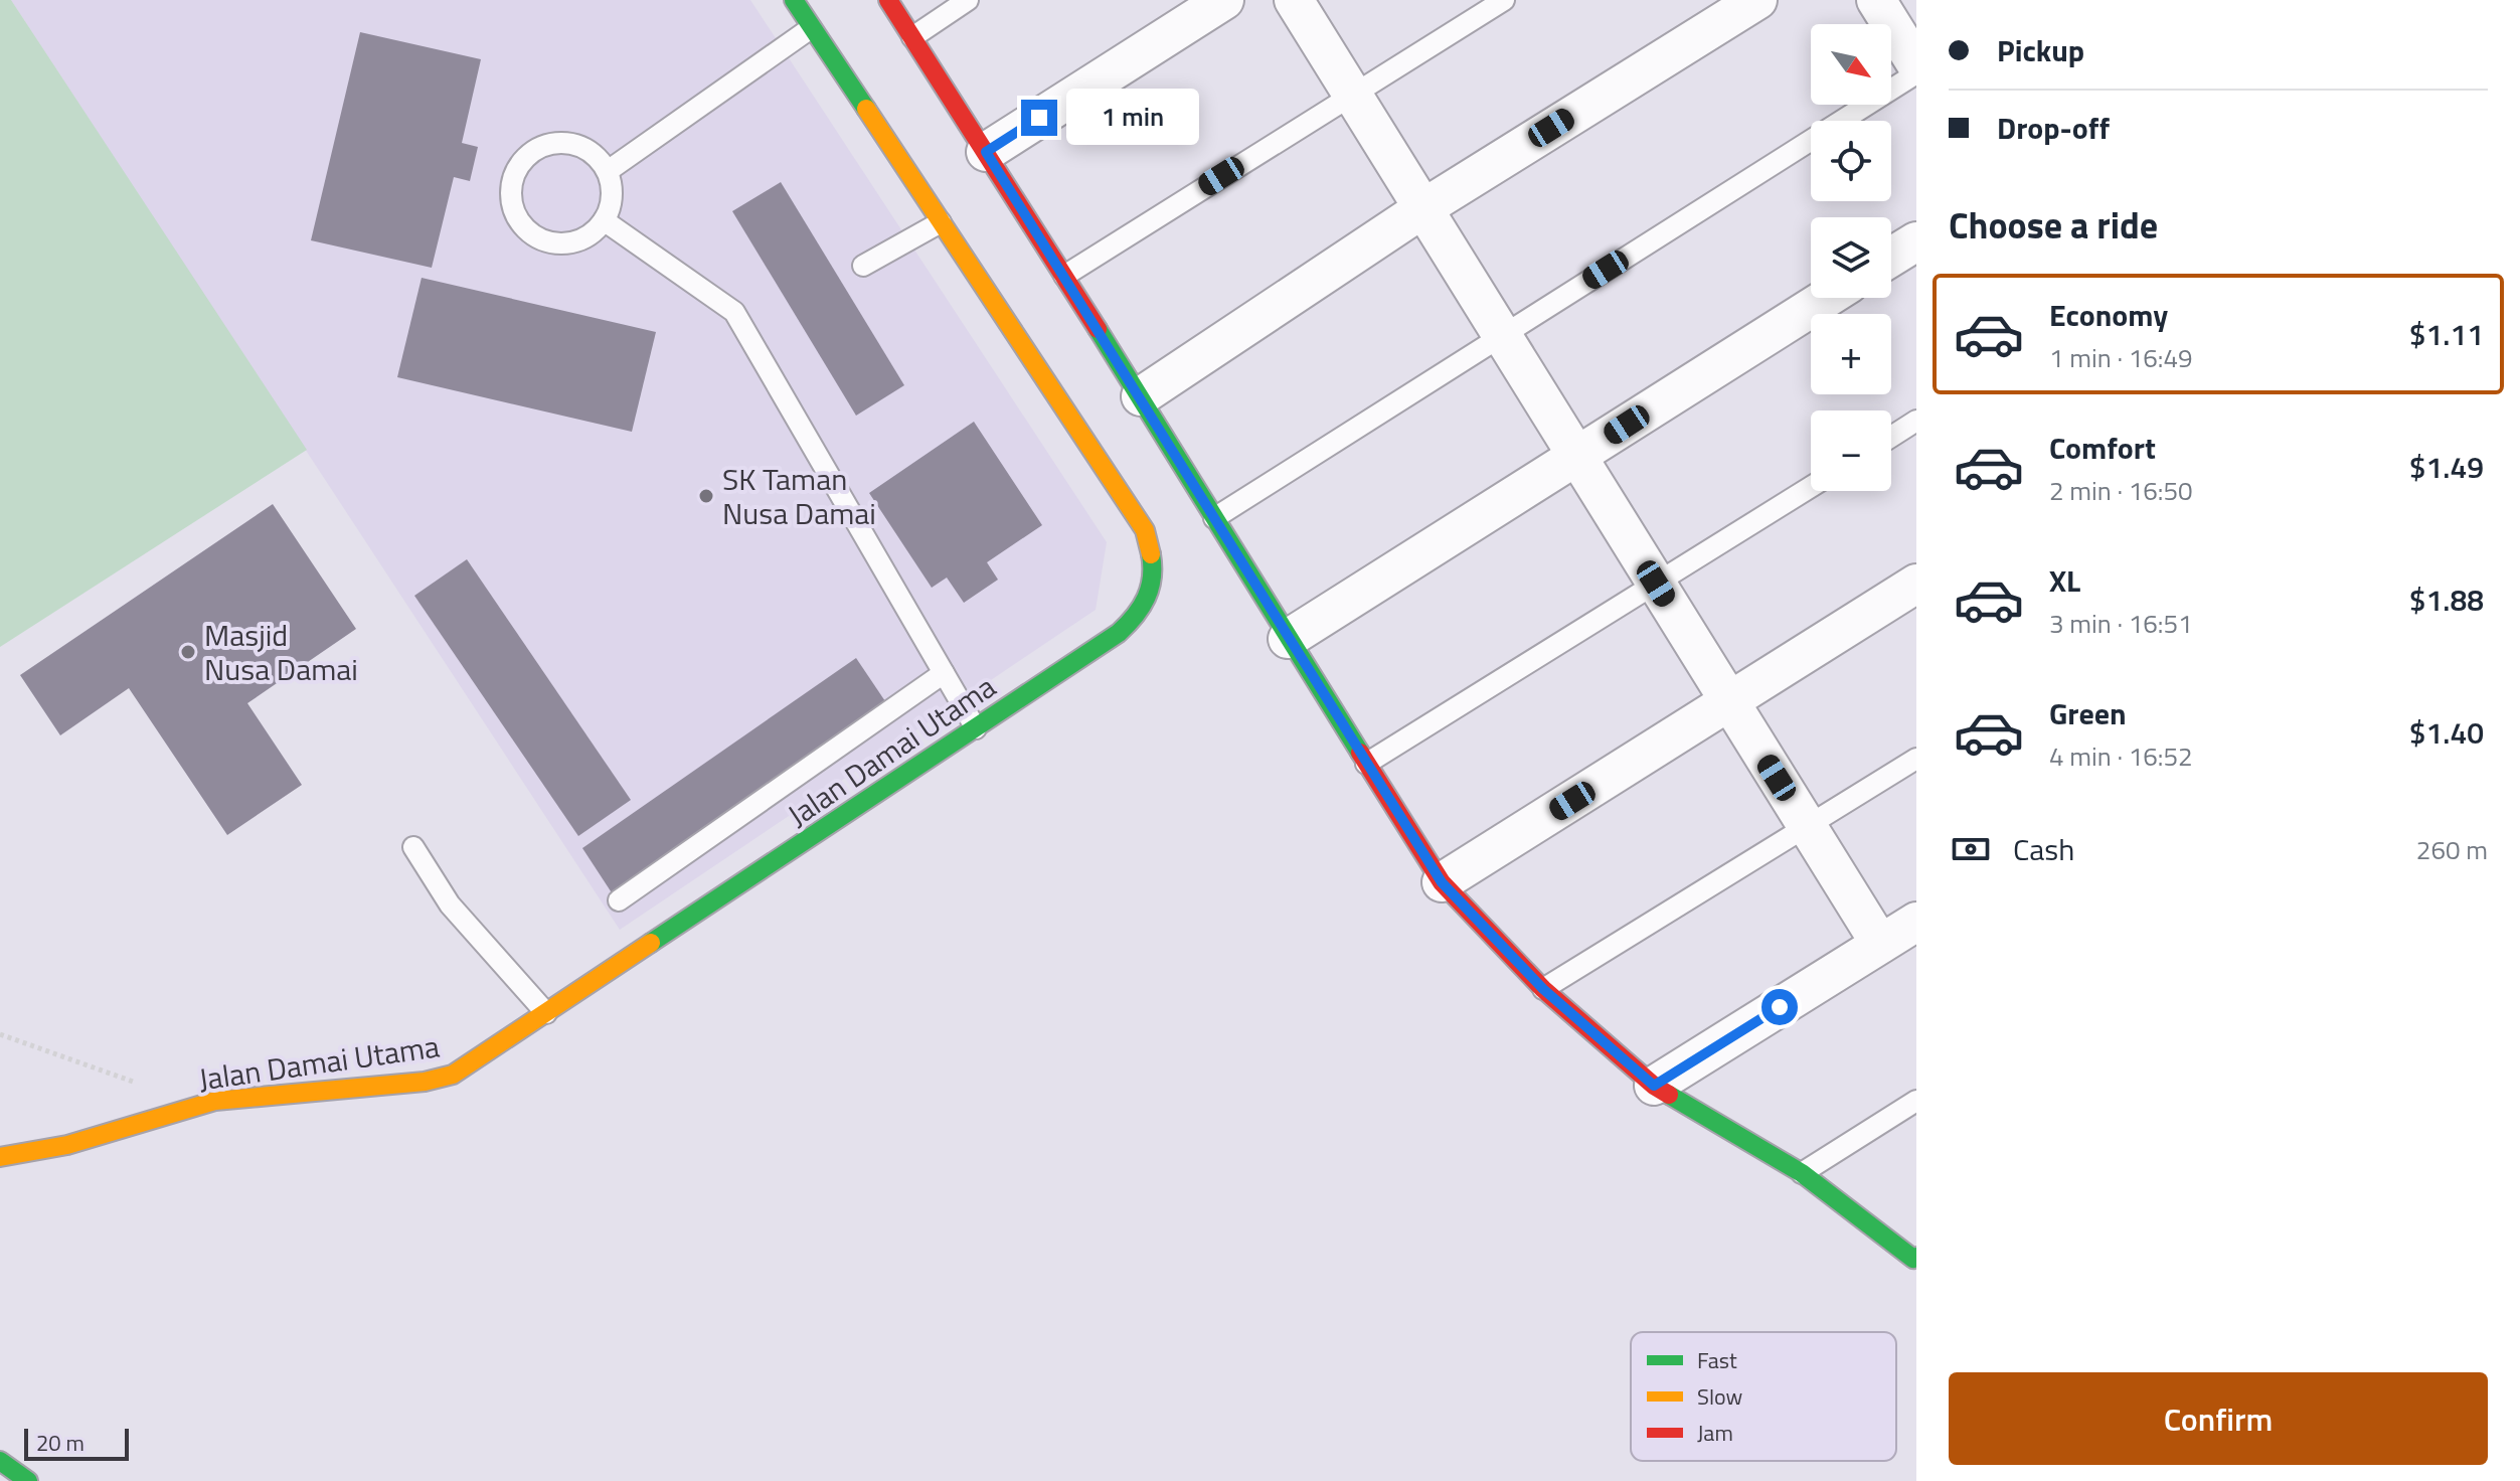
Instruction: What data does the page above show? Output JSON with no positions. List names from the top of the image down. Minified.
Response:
{"streets":{"street":["Jalan Damai Utama"]},"places":["SK Taman Nusa Damai","Masjid Nusa Damai"],"legend":["Fast","Slow","Jam"],"scale_bar":"20 m","north":"bottom right","page":{"banner":["Pickup","Drop-off"],"map_buttons":["+","−"],"bubble":"1 min","heading":"Choose a ride","list":[{"name":"Economy","note":"1 min · 16:49","value":"$1.11"},{"name":"Comfort","note":"2 min · 16:50","value":"$1.49"},{"name":"XL","note":"3 min · 16:51","value":"$1.88"},{"name":"Green","note":"4 min · 16:52","value":"$1.40"}],"pay":["Cash","260 m"],"buttons":"Confirm","scale":"20 m"}}
